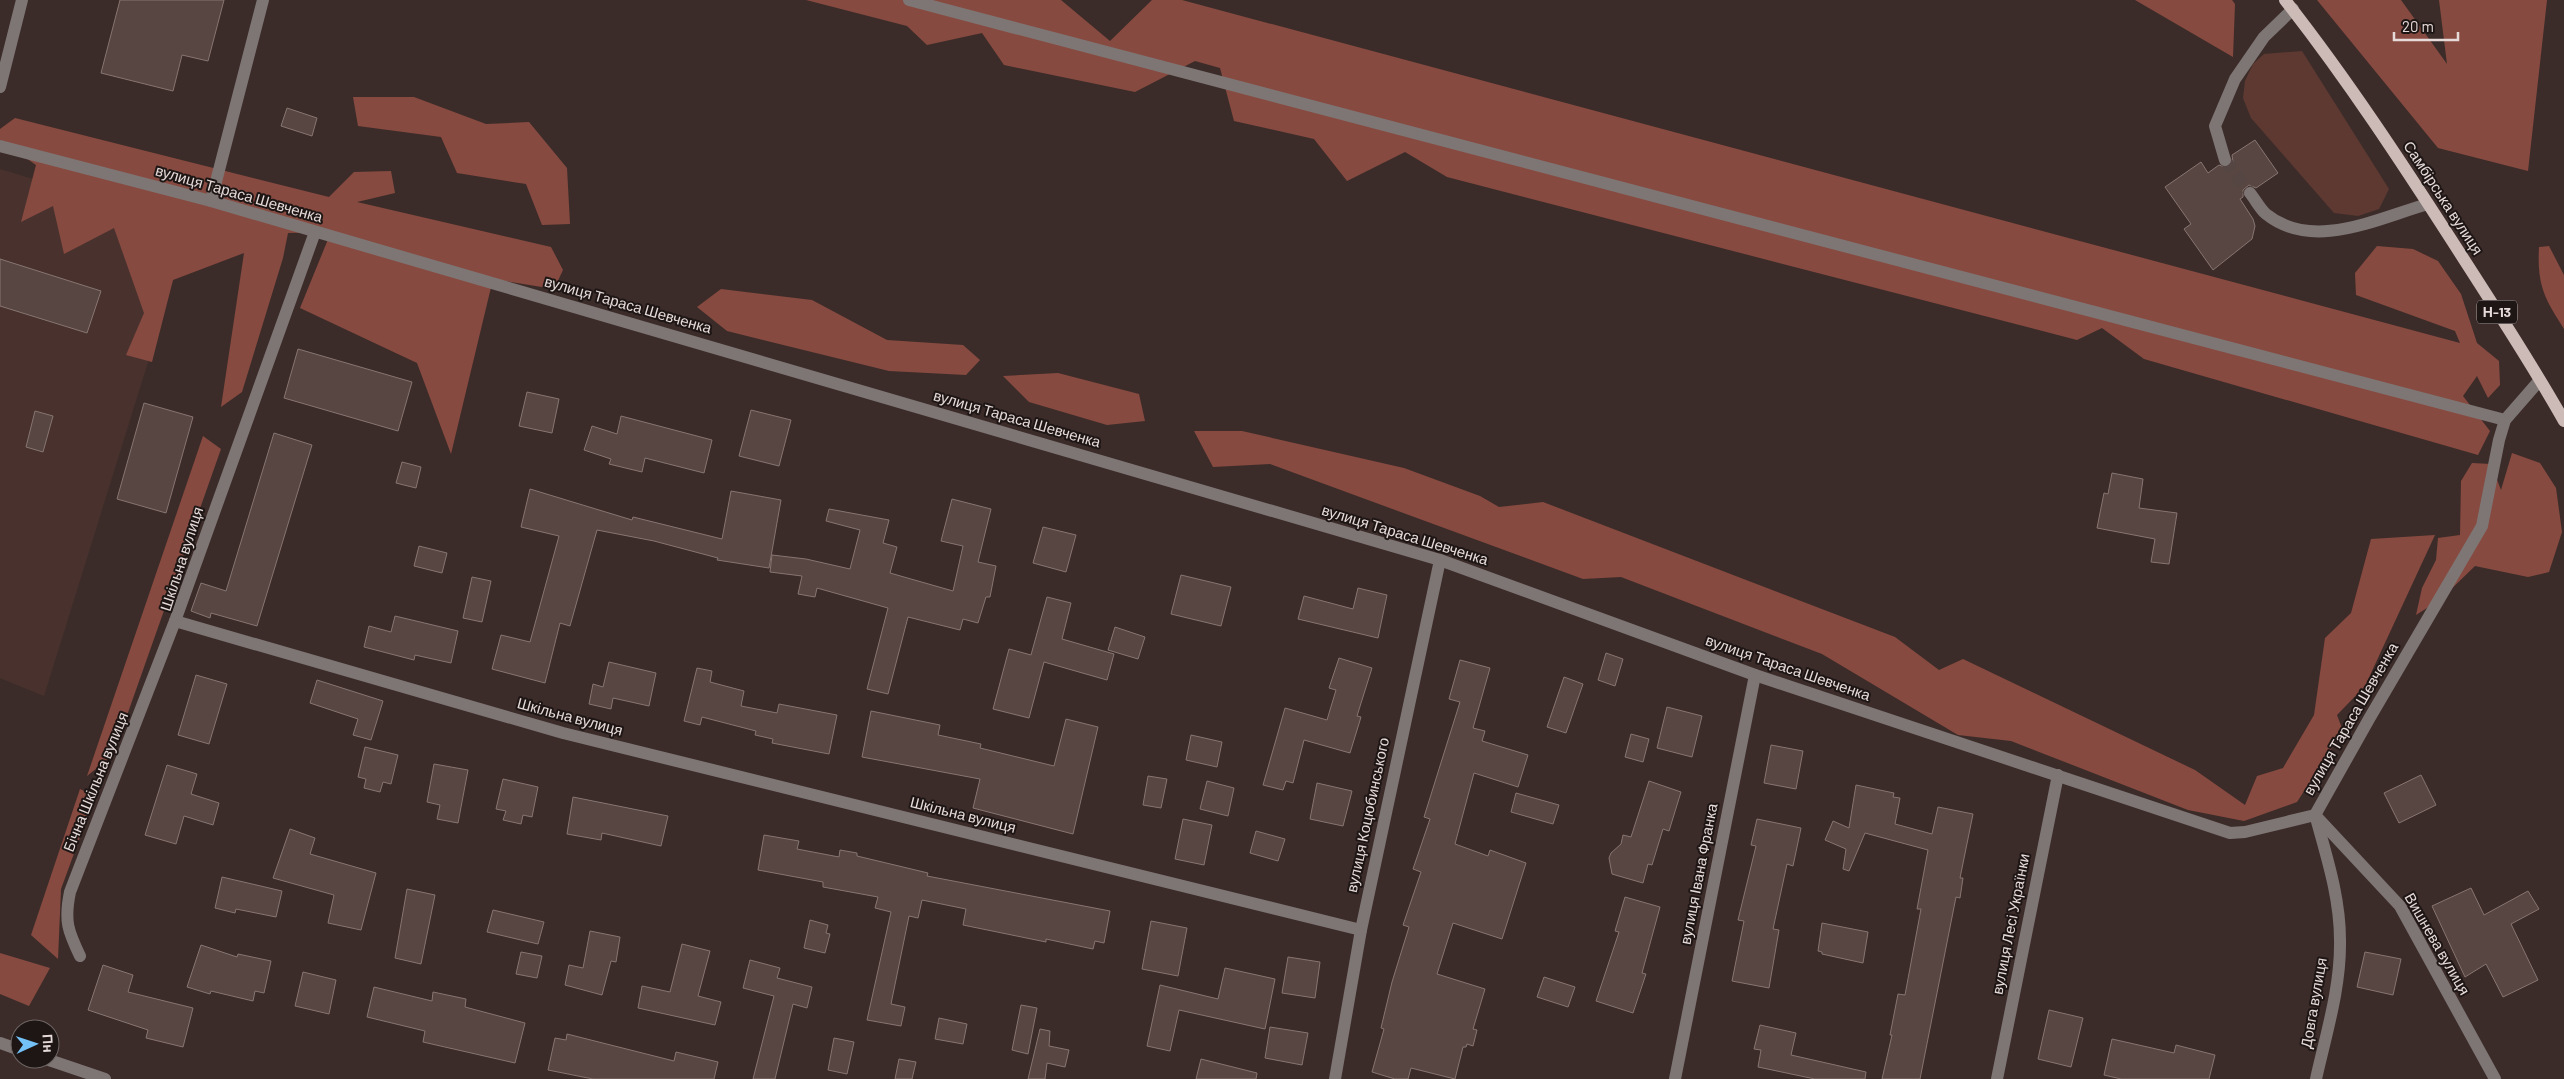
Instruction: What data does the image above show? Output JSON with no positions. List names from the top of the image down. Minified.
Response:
{"streets":{"main road":["Самбірська вулиця","Н-13"],"street":["вулиця Тараса Шевченка","Шкільна вулиця","Бічна Шкільна вулиця","вулиця Коцюбинського","вулиця Івана Франка","вулиця Лесі Українки","Вишнева вулиця","Довга вулиця"]},"crossings":[["вулиця Тараса Шевченка","Самбірська вулиця"],["вулиця Тараса Шевченка","Шкільна вулиця"],["вулиця Тараса Шевченка","вулиця Коцюбинського"],["вулиця Тараса Шевченка","вулиця Івана Франка"],["вулиця Тараса Шевченка","вулиця Лесі Українки"],["вулиця Тараса Шевченка","Вишнева вулиця"],["вулиця Тараса Шевченка","Довга вулиця"],["Шкільна вулиця","Бічна Шкільна вулиця"],["Шкільна вулиця","вулиця Коцюбинського"],["Вишнева вулиця","Довга вулиця"]],"scale_bar":"20 m","north":"right"}
